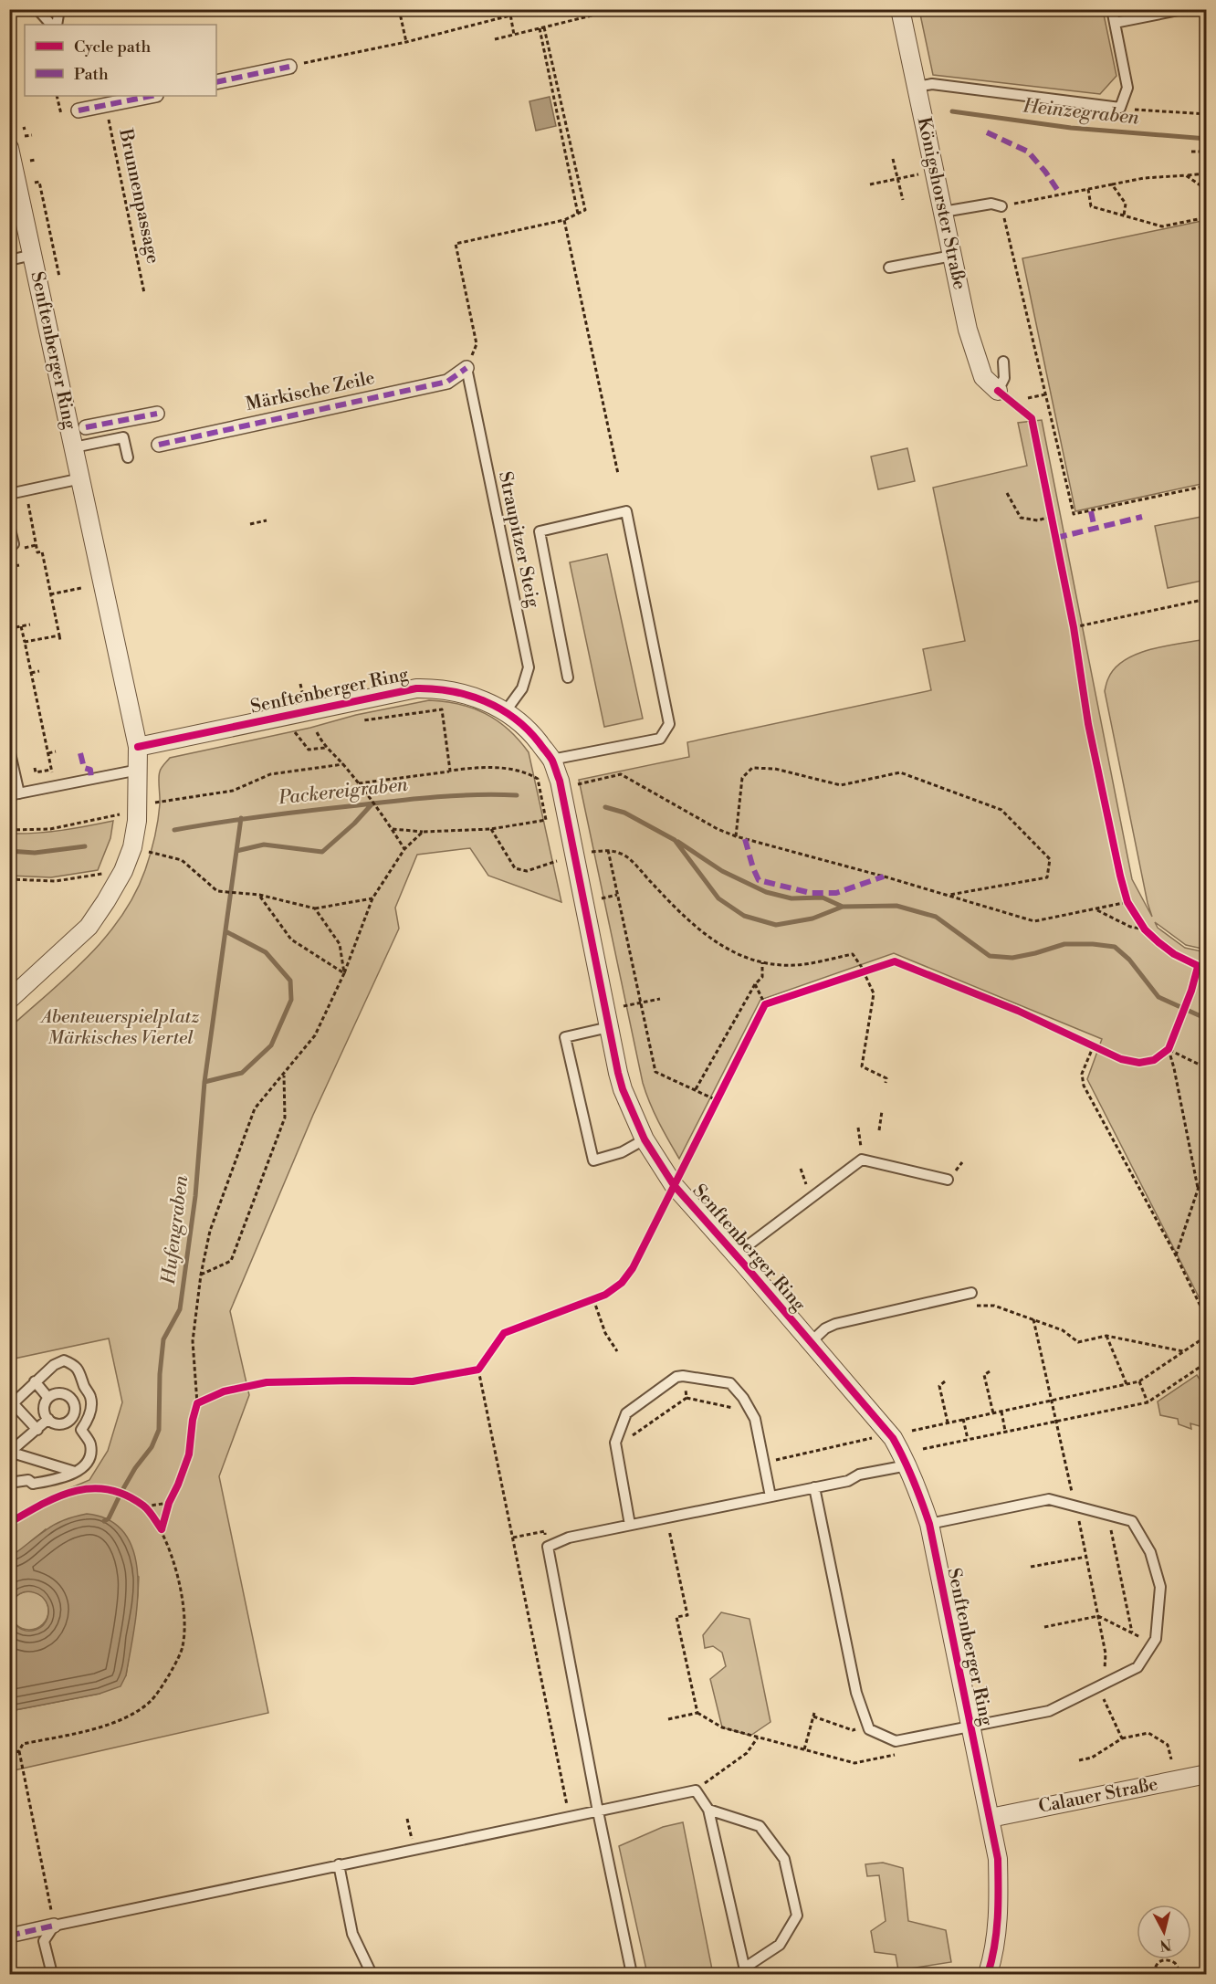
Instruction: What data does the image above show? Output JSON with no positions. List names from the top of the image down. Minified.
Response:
{"streets":{"street":["Königshorster Straße","Senftenberger Ring","Märkische Zeile","Calauer Straße"],"lane":["Straupitzer Steig"],"path":["Brunnenpassage"]},"crossings":[["Senftenberger Ring","Straupitzer Steig"],["Senftenberger Ring","Calauer Straße"],["Märkische Zeile","Straupitzer Steig"]],"water":["Heinzegraben","Packereigraben","Hufengraben"],"parks":["Abenteuerspielplatz Märkisches Viertel"],"legend":["Cycle path","Path"],"north":"bottom"}
